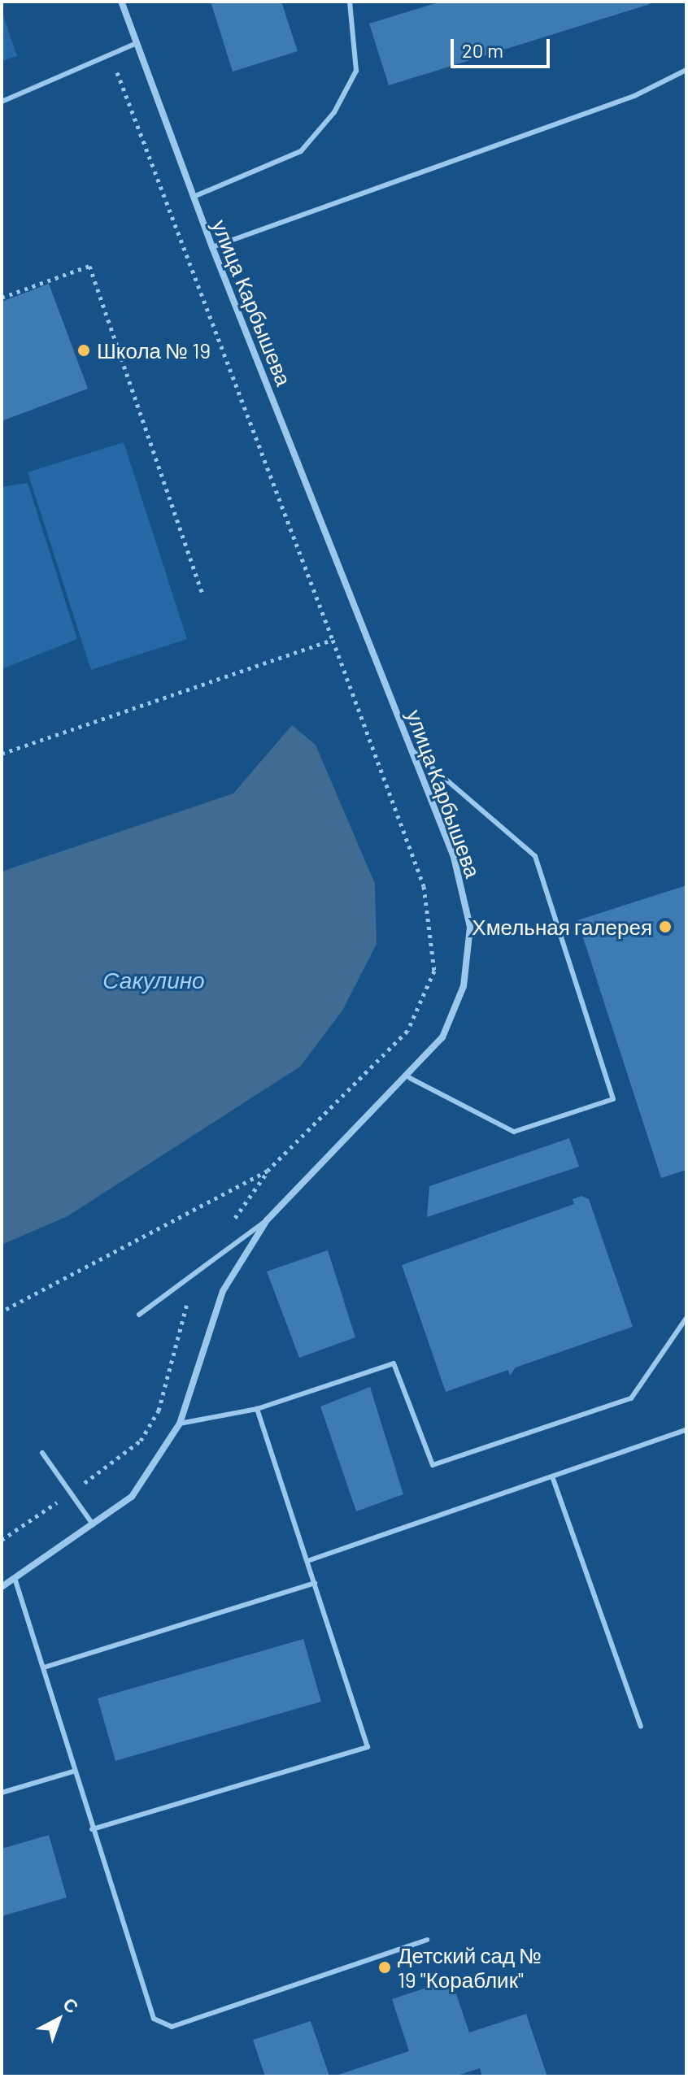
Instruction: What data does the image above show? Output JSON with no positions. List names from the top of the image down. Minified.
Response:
{"streets":{"street":["улица Карбышева"]},"water":["Сакулино"],"places":["Школа № 19","Хмельная галерея","Детский сад № 19 \"Кораблик\""],"scale_bar":"20 m","north":"top right"}
